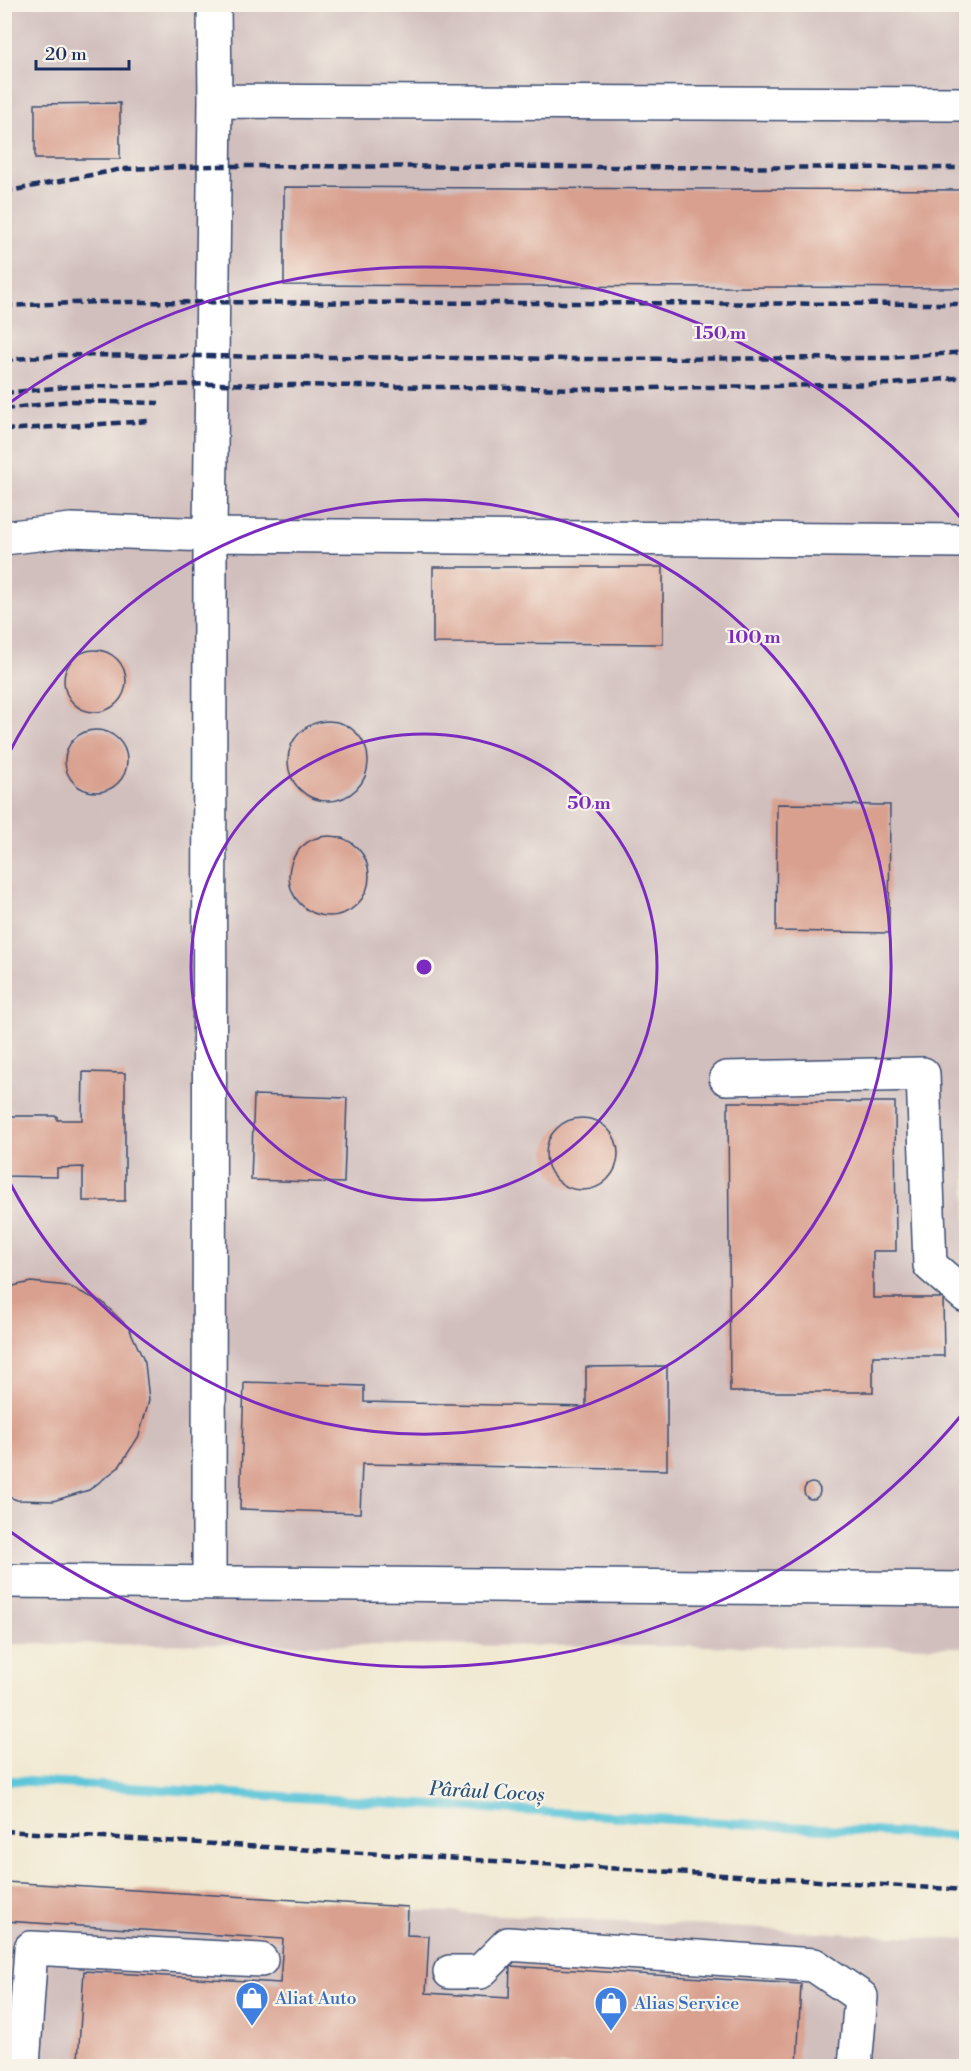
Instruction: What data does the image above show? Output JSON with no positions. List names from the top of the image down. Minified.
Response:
{"water":["Pârâul Cocoș"],"places":{"shop":["Aliat Auto","Alias Service"]},"scale_bar":"20 m","rings":["150 m","100 m","50 m"]}
